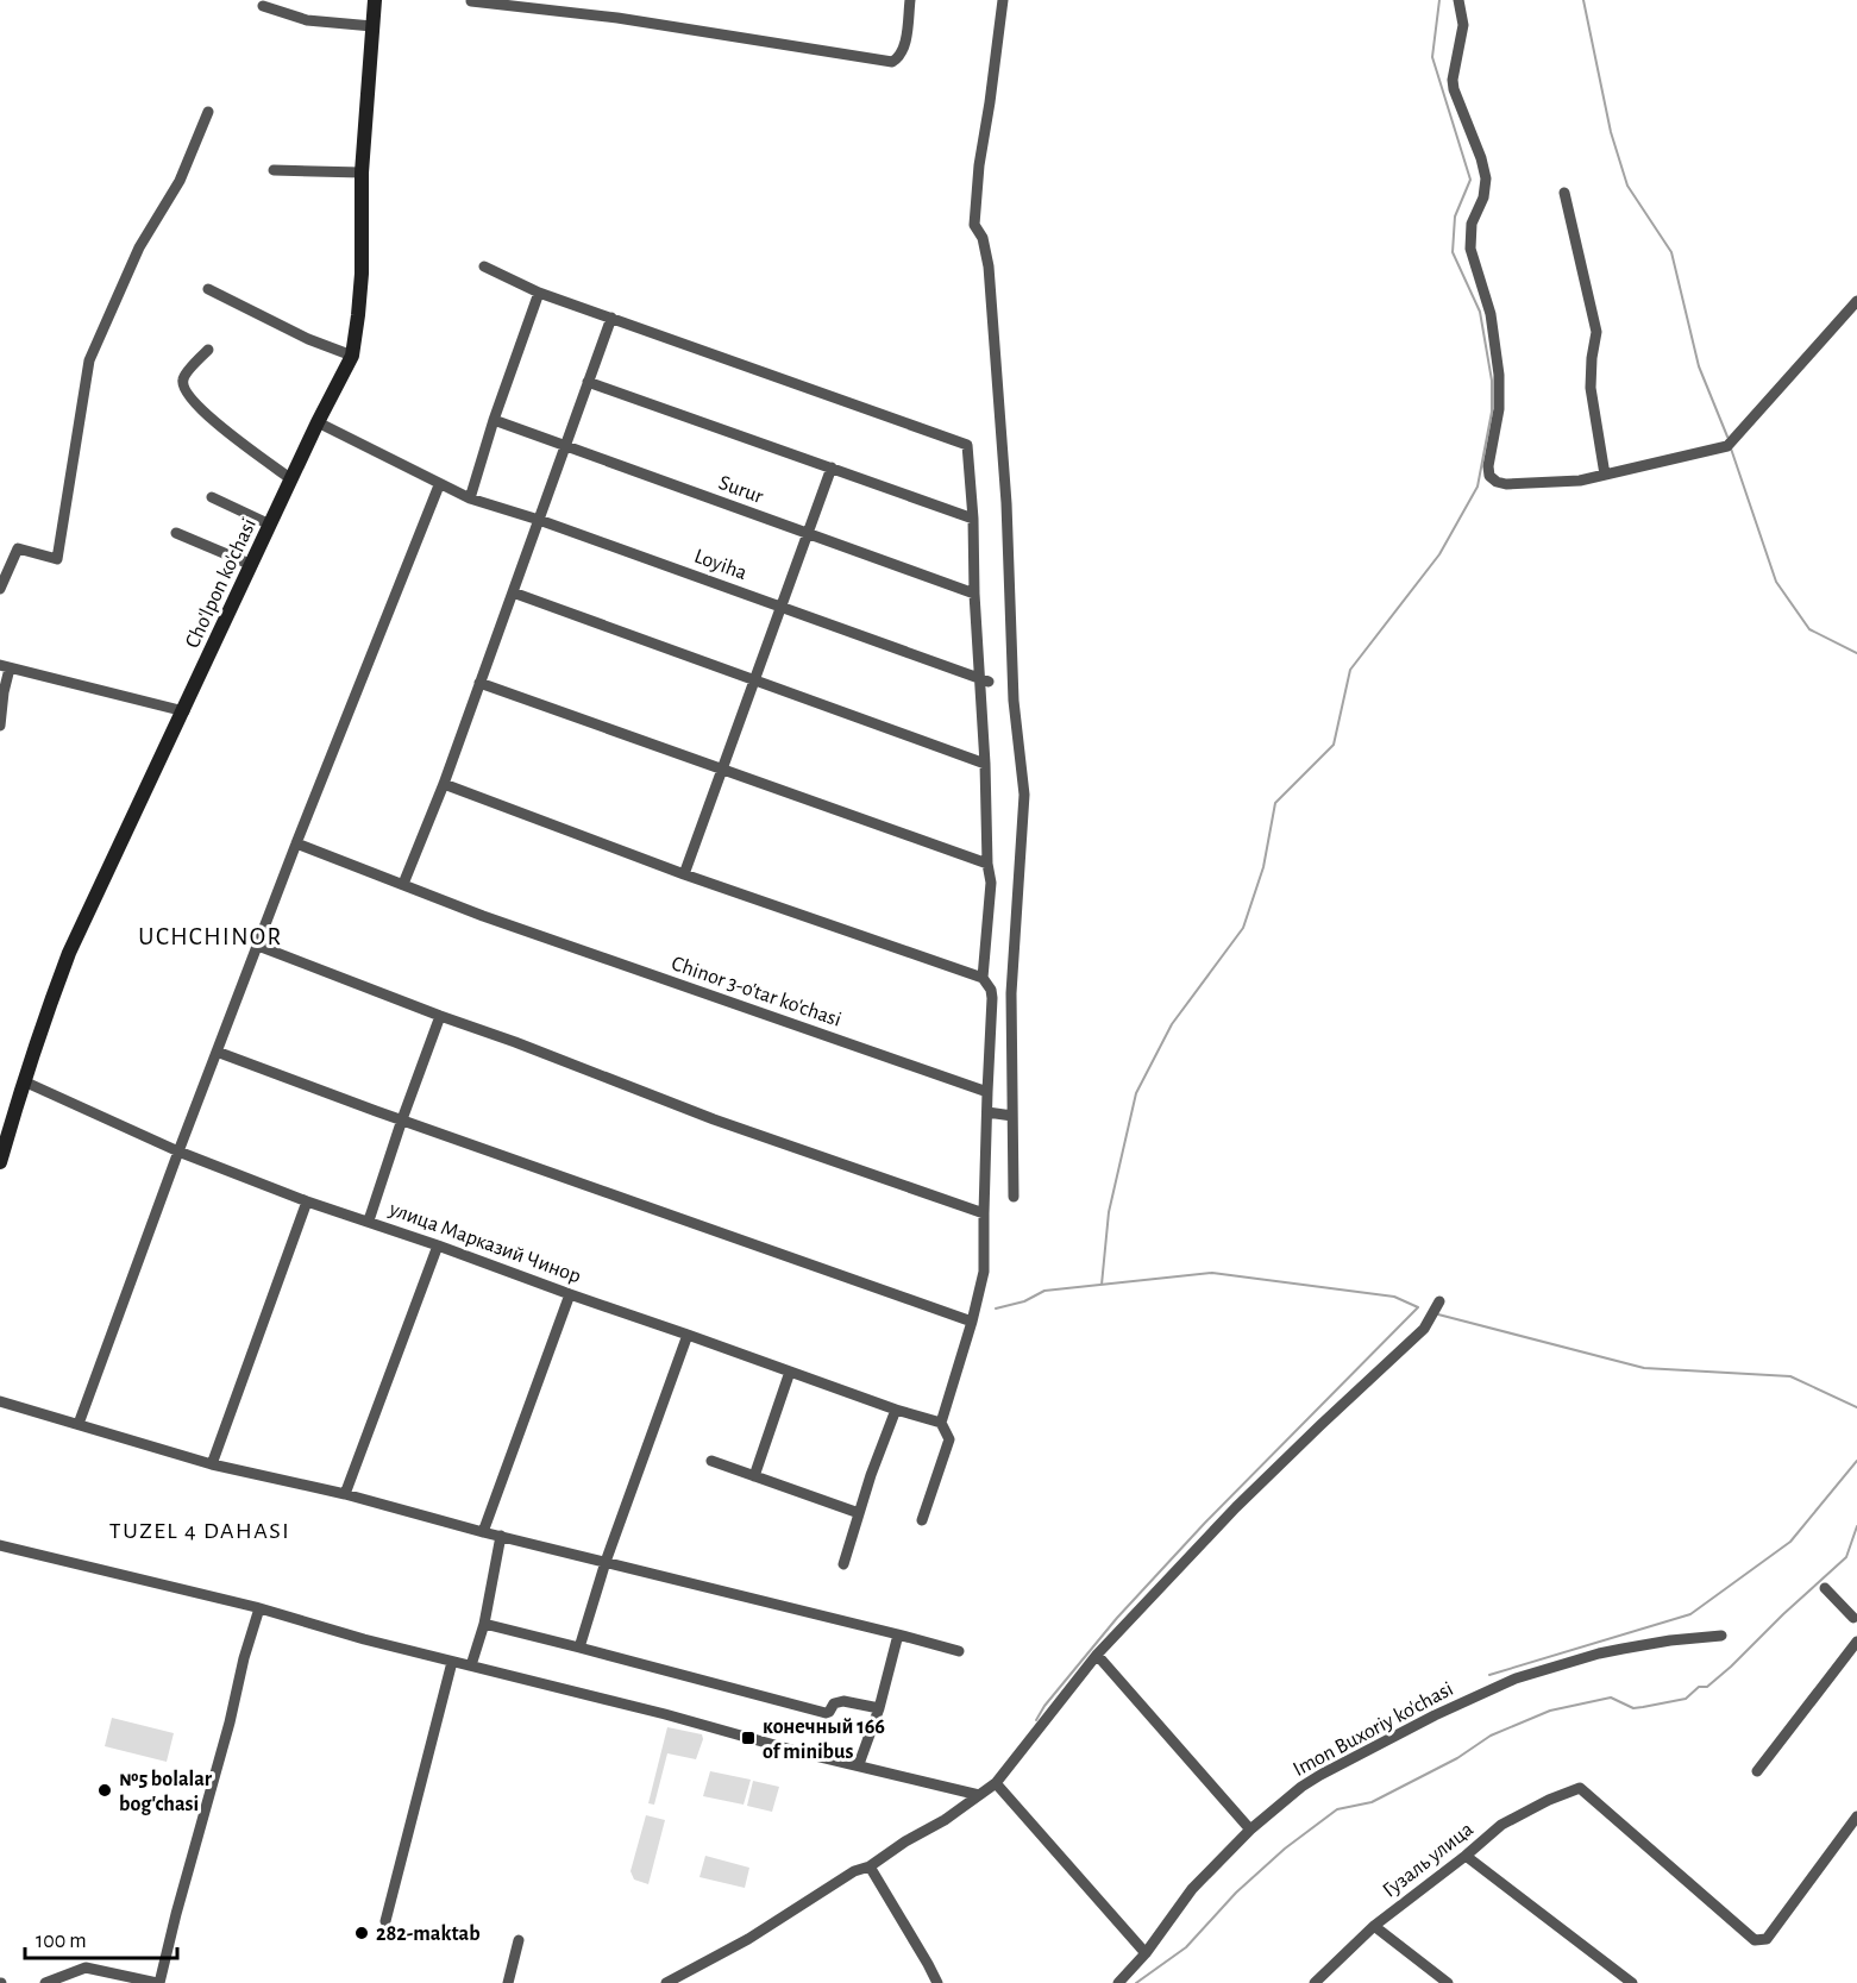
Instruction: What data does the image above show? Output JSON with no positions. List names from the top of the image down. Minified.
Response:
{"streets":{"main road":["Cho'lpon ko'chasi"],"street":["Surur","Loyiha","Chinor 3-o'tar ko'chasi","улица Марказий Чинор","Imon Buxoriy ko'chasi","Гузаль улица"]},"crossings":[["Loyiha","Cho'lpon ko'chasi"],["Cho'lpon ko'chasi","улица Марказий Чинор"]],"districts":["UCHCHINOR","TUZEL 4 DAHASI"],"places":{"transit":["конечный 166 of minibus"],"other":["№5 bolalar bog'chasi","282-maktab"]},"scale_bar":"100 m"}
